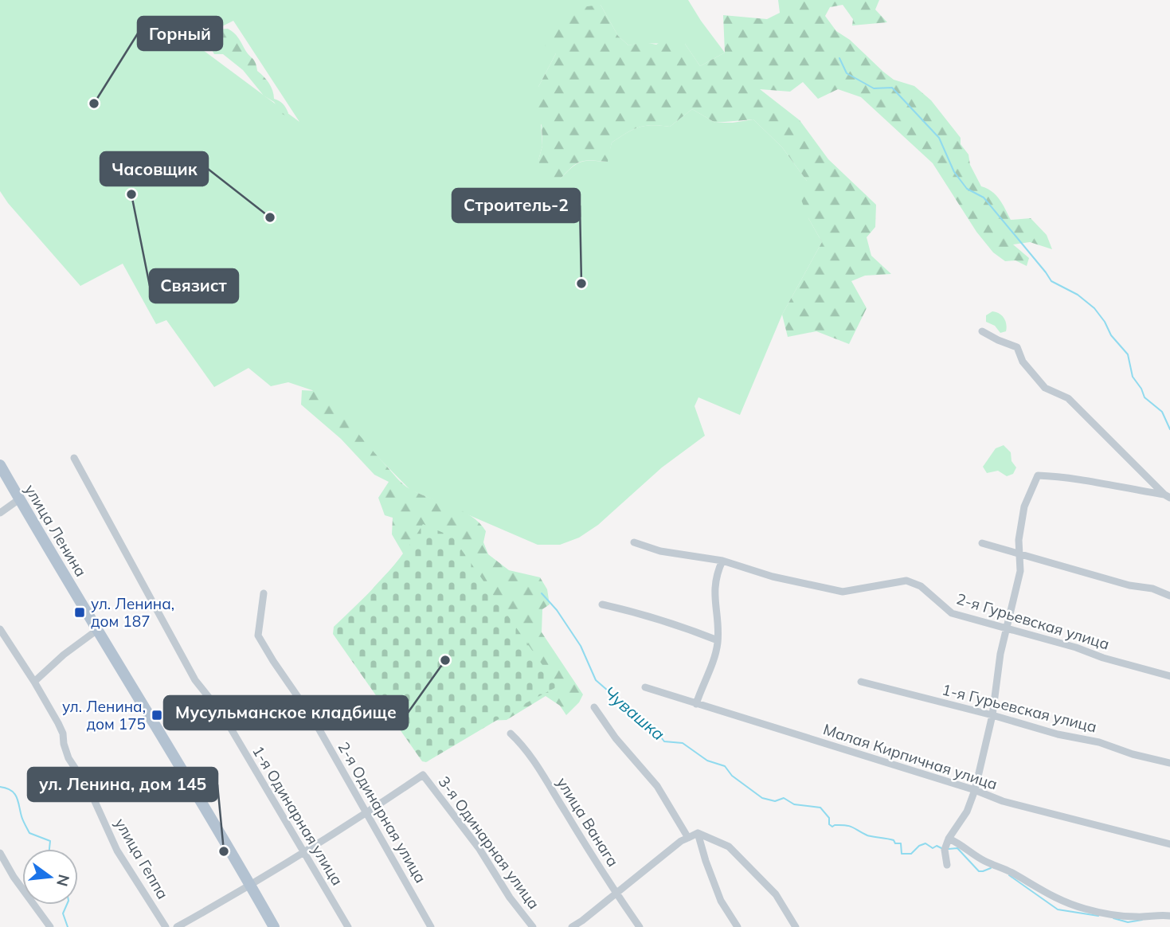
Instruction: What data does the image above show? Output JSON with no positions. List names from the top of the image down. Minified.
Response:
{"streets":{"main road":["улица Ленина"],"street":["2-я Гурьевская улица","1-я Гурьевская улица","Малая Кирпичная улица","2-я Одинарная улица","1-я Одинарная улица","улица Ванага","3-я Одинарная улица","улица Геппа"]},"crossings":[["2-я Одинарная улица","3-я Одинарная улица"]],"water":["Чувашка"],"places":{"other":["Горный","Связист","Часовщик","Строитель-2","Мусульманское кладбище","ул. Ленина, дом 145"],"transit":["ул. Ленина, дом 187","ул. Ленина, дом 175"]},"north":"right"}
